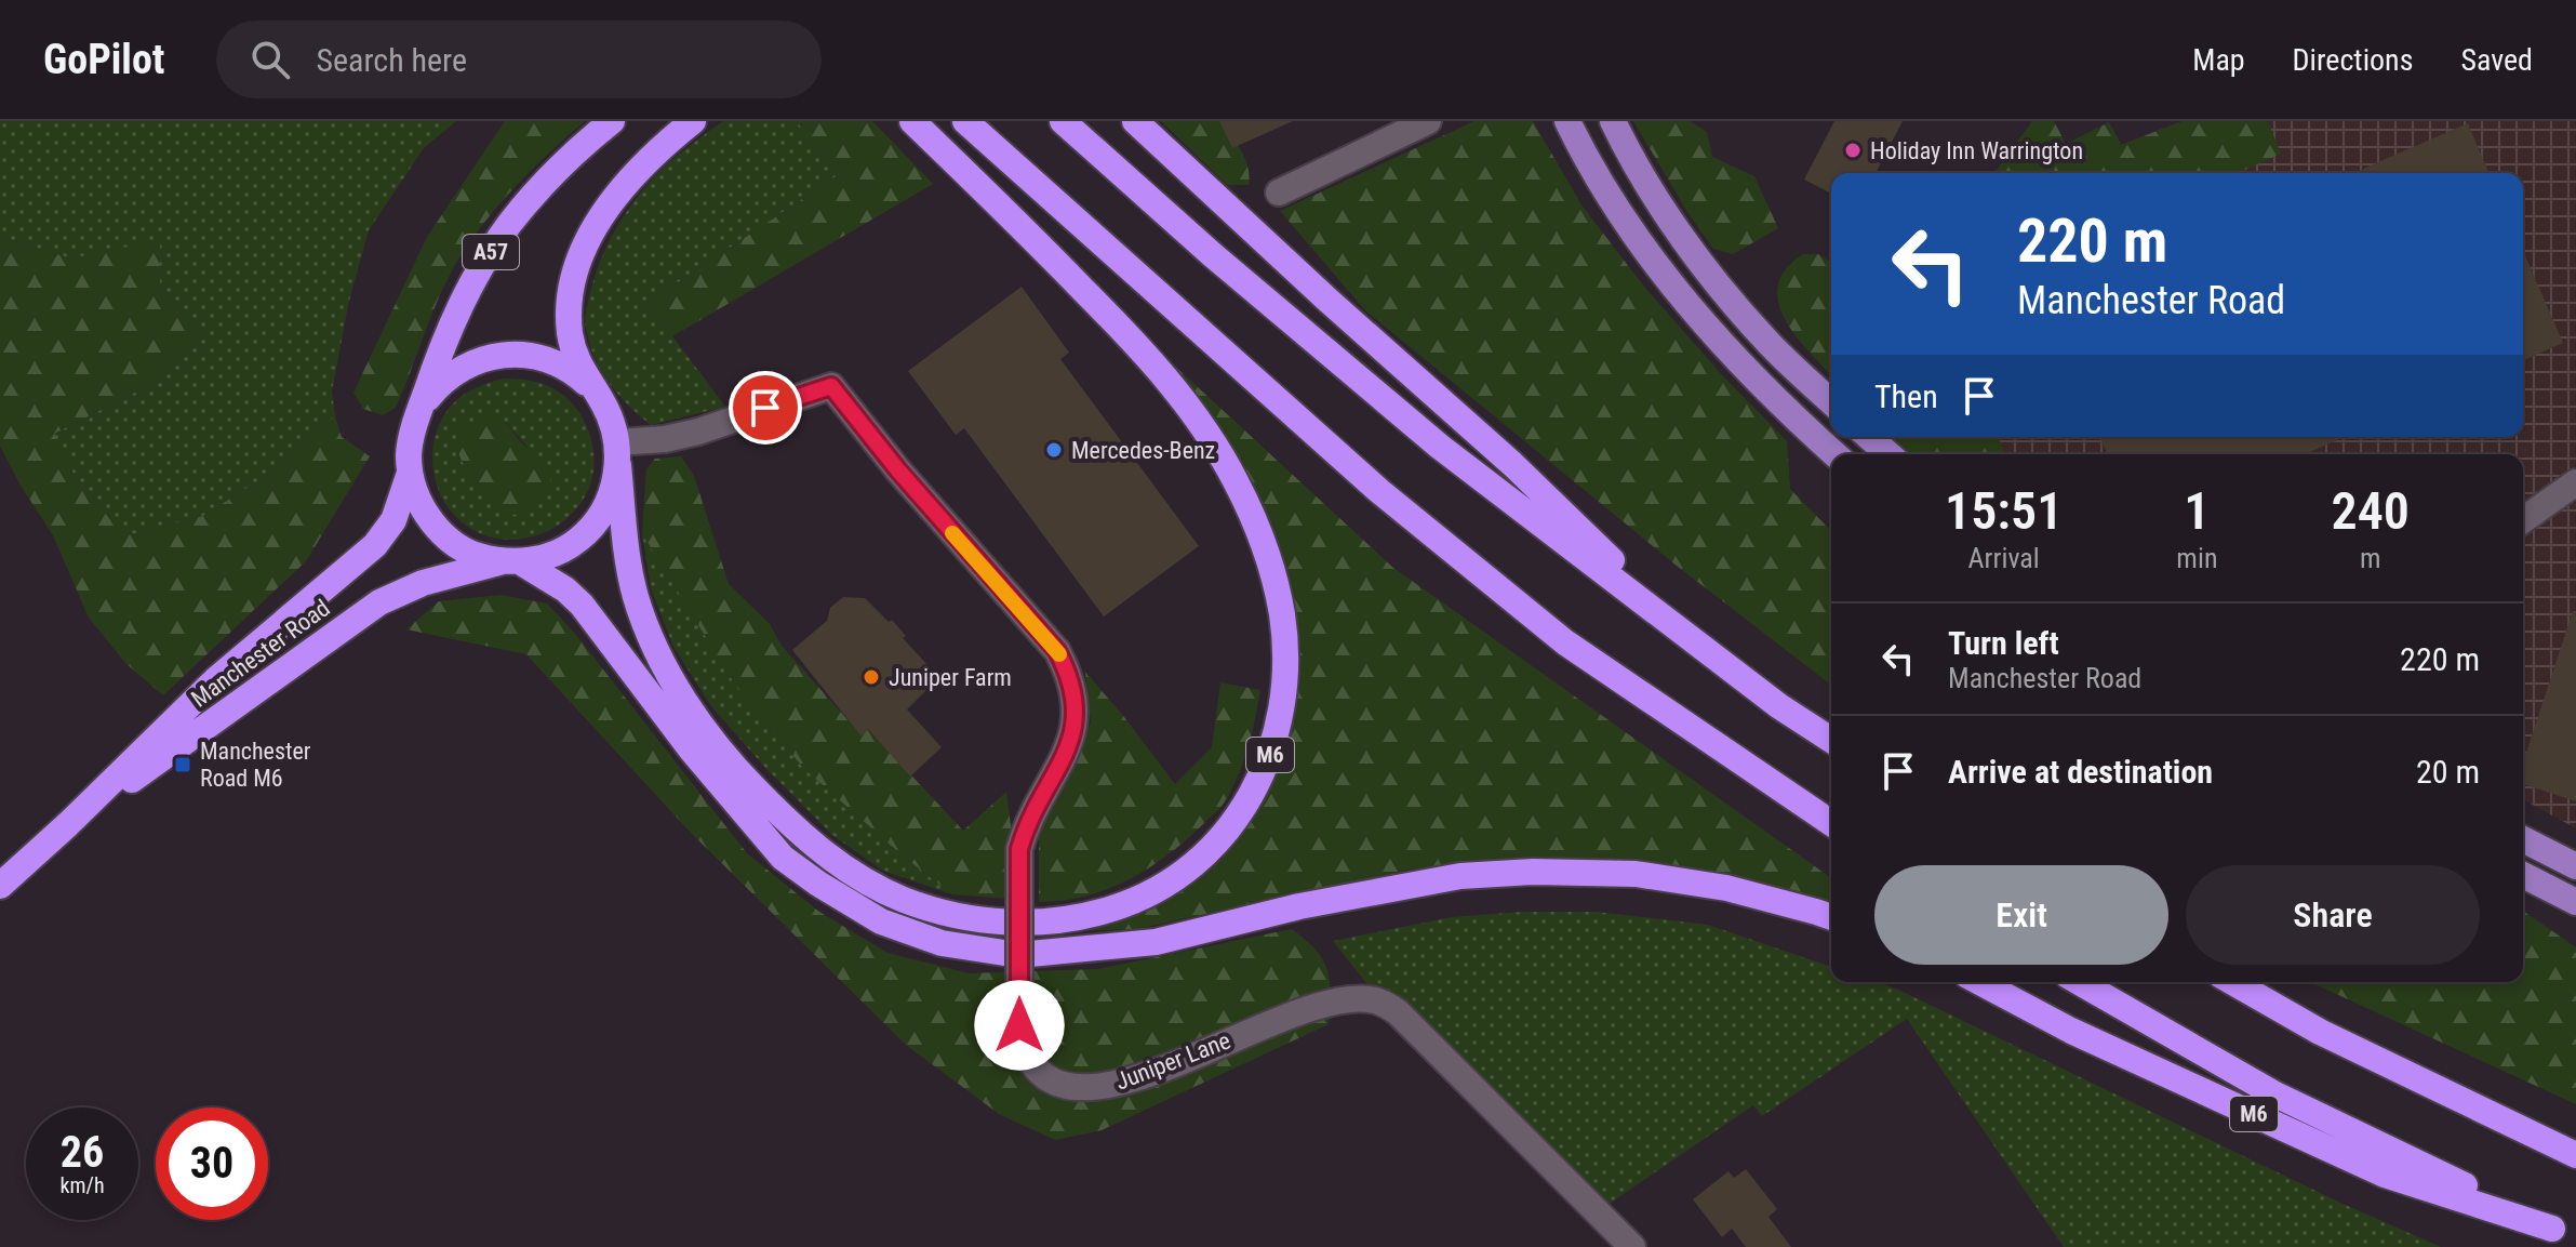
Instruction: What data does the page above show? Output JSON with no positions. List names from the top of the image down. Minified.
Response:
{"streets":{"highway":["A57","Manchester Road","M6"],"street":["Juniper Lane"]},"crossings":[["A57","Manchester Road"],["A57","M6"],["A57","Juniper Lane"],["Manchester Road","M6"],["Manchester Road","Juniper Lane"],["M6","Juniper Lane"]],"places":{"other":["Holiday Inn Warrington","Mercedes-Benz","Juniper Farm"],"transit":["Manchester Road M6"]},"page":{"header":"GoPilot","search":"Search here","nav":["Map","Directions","Saved"],"turn":["220 m","Manchester Road"],"then":"Then","eta":["15:51","Arrival","1","min","240","m"],"list":[{"name":"Turn left","note":"Manchester Road","value":"220 m"},{"name":"Arrive at destination","value":"20 m"}],"buttons":["Exit","Share"],"speed":"26 km/h","limit":"30"}}
